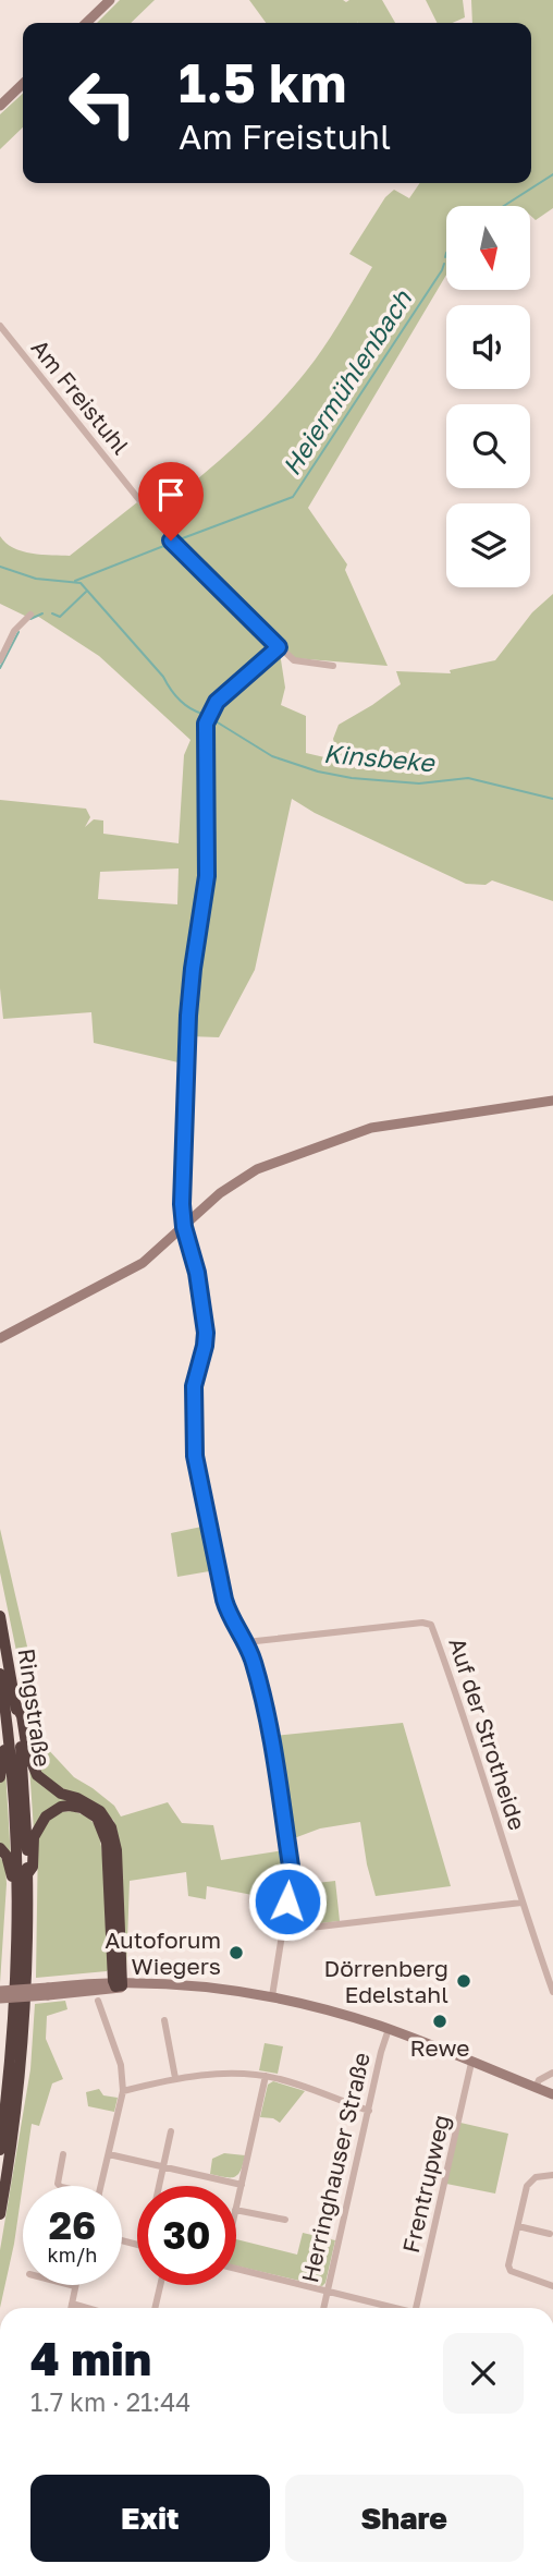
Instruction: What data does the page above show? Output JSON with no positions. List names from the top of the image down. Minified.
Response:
{"streets":{"highway":["Ringstraße"],"street":["Am Freistuhl","Auf der Strotheide","Herringhauser Straße","Frentrupweg"]},"water":["Heiermühlenbach","Kinsbeke"],"places":["Autoforum Wiegers","Dörrenberg Edelstahl","Rewe"],"north":"bottom","page":{"turn":["1.5 km","Am Freistuhl"],"speed":"26 km/h","limit":"30","heading":["4 min","1.7 km · 21:44"],"buttons":["Exit","Share"]}}
